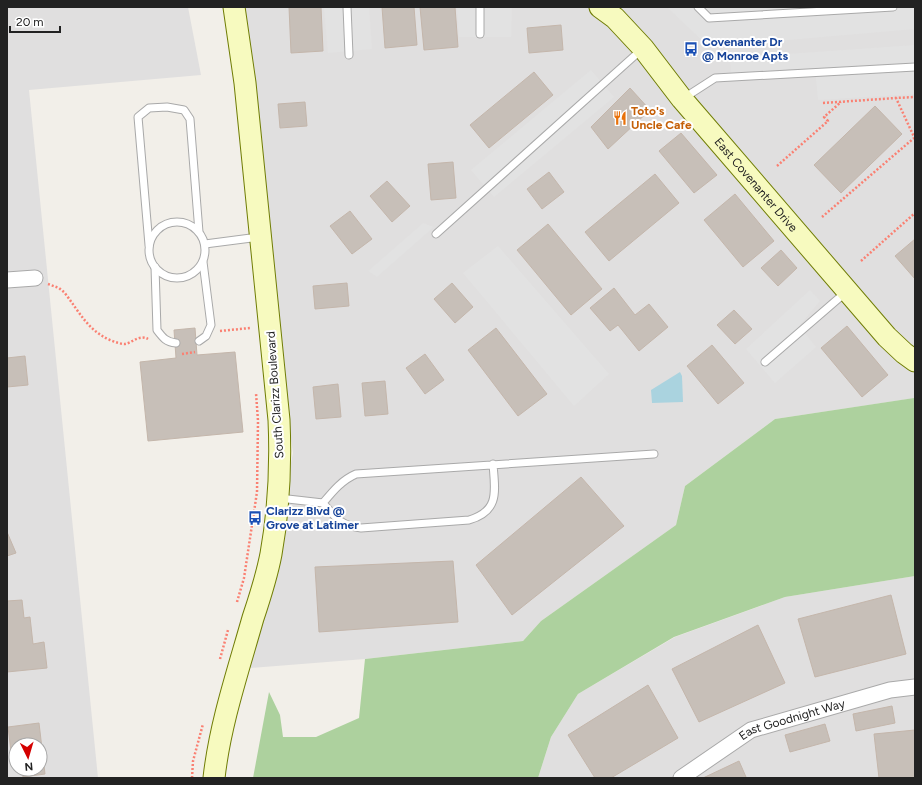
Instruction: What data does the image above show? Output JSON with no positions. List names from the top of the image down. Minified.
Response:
{"streets":{"street":["East Covenanter Drive","South Clarizz Boulevard","East Goodnight Way"]},"places":{"bus stop":["Covenanter Dr @ Monroe Apts","Clarizz Blvd @ Grove at Latimer"],"restaurant":["Toto's Uncle Cafe"]},"scale_bar":"20 m","north":"bottom"}
